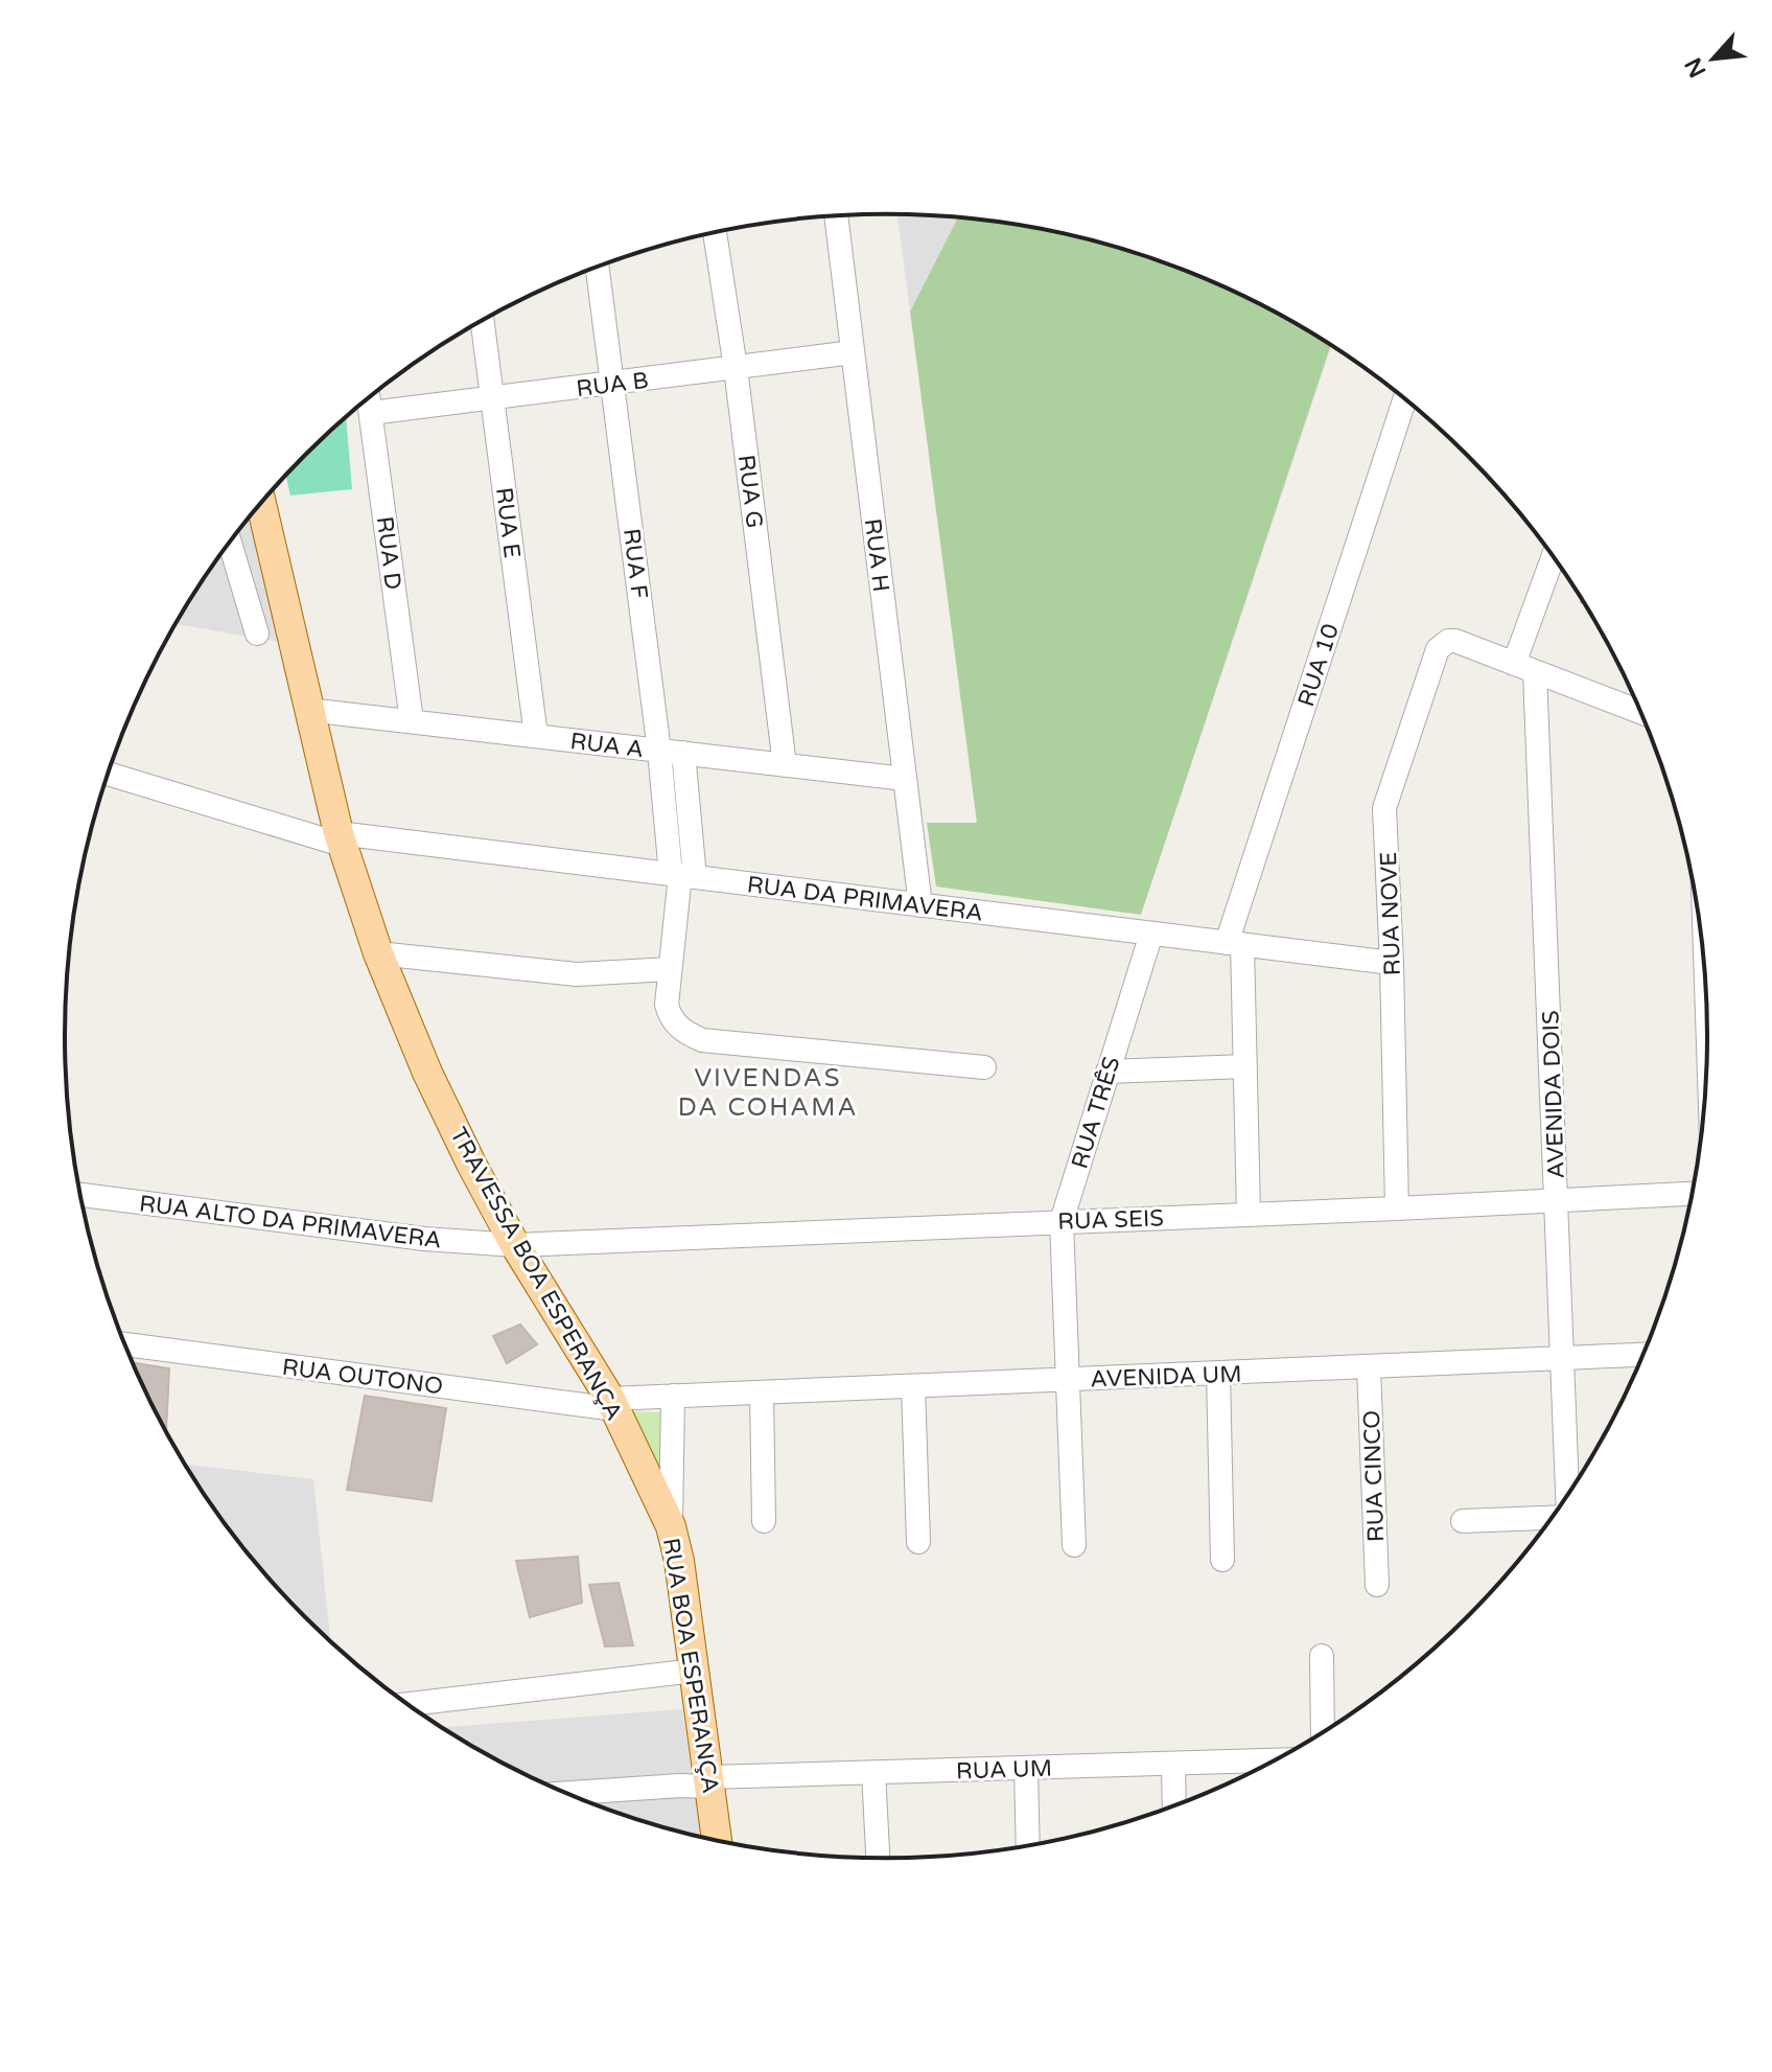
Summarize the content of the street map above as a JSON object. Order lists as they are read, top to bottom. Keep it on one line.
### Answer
{"streets":{"main road":["TRAVESSA BOA ESPERANÇA","RUA BOA ESPERANÇA"],"street":["RUA B","RUA G","RUA E","RUA D","RUA H","RUA F","RUA 10","RUA A","RUA DA PRIMAVERA","RUA NOVE","AVENIDA DOIS","RUA TRÊS","RUA SEIS","RUA ALTO DA PRIMAVERA","RUA OUTONO","AVENIDA UM","RUA CINCO","RUA UM"]},"crossings":[["RUA B","RUA G"],["RUA B","RUA E"],["RUA B","RUA D"],["RUA B","RUA H"],["RUA B","RUA F"],["RUA G","RUA A"],["RUA E","RUA A"],["RUA D","RUA A"],["RUA H","RUA A"],["RUA H","RUA DA PRIMAVERA"],["RUA F","RUA A"],["RUA F","RUA DA PRIMAVERA"],["RUA 10","RUA DA PRIMAVERA"],["RUA 10","RUA SEIS"],["RUA A","TRAVESSA BOA ESPERANÇA"],["RUA DA PRIMAVERA","RUA NOVE"],["RUA DA PRIMAVERA","RUA TRÊS"],["RUA DA PRIMAVERA","TRAVESSA BOA ESPERANÇA"],["RUA NOVE","AVENIDA DOIS"],["RUA NOVE","RUA SEIS"],["AVENIDA DOIS","RUA SEIS"],["AVENIDA DOIS","AVENIDA UM"],["RUA TRÊS","RUA SEIS"],["RUA TRÊS","AVENIDA UM"],["RUA SEIS","RUA ALTO DA PRIMAVERA"],["RUA SEIS","TRAVESSA BOA ESPERANÇA"],["RUA ALTO DA PRIMAVERA","TRAVESSA BOA ESPERANÇA"],["TRAVESSA BOA ESPERANÇA","RUA OUTONO"],["TRAVESSA BOA ESPERANÇA","AVENIDA UM"],["TRAVESSA BOA ESPERANÇA","RUA BOA ESPERANÇA"],["RUA OUTONO","AVENIDA UM"],["AVENIDA UM","RUA CINCO"],["RUA BOA ESPERANÇA","RUA UM"]],"districts":["VIVENDAS DA COHAMA"],"north":"bottom left"}
